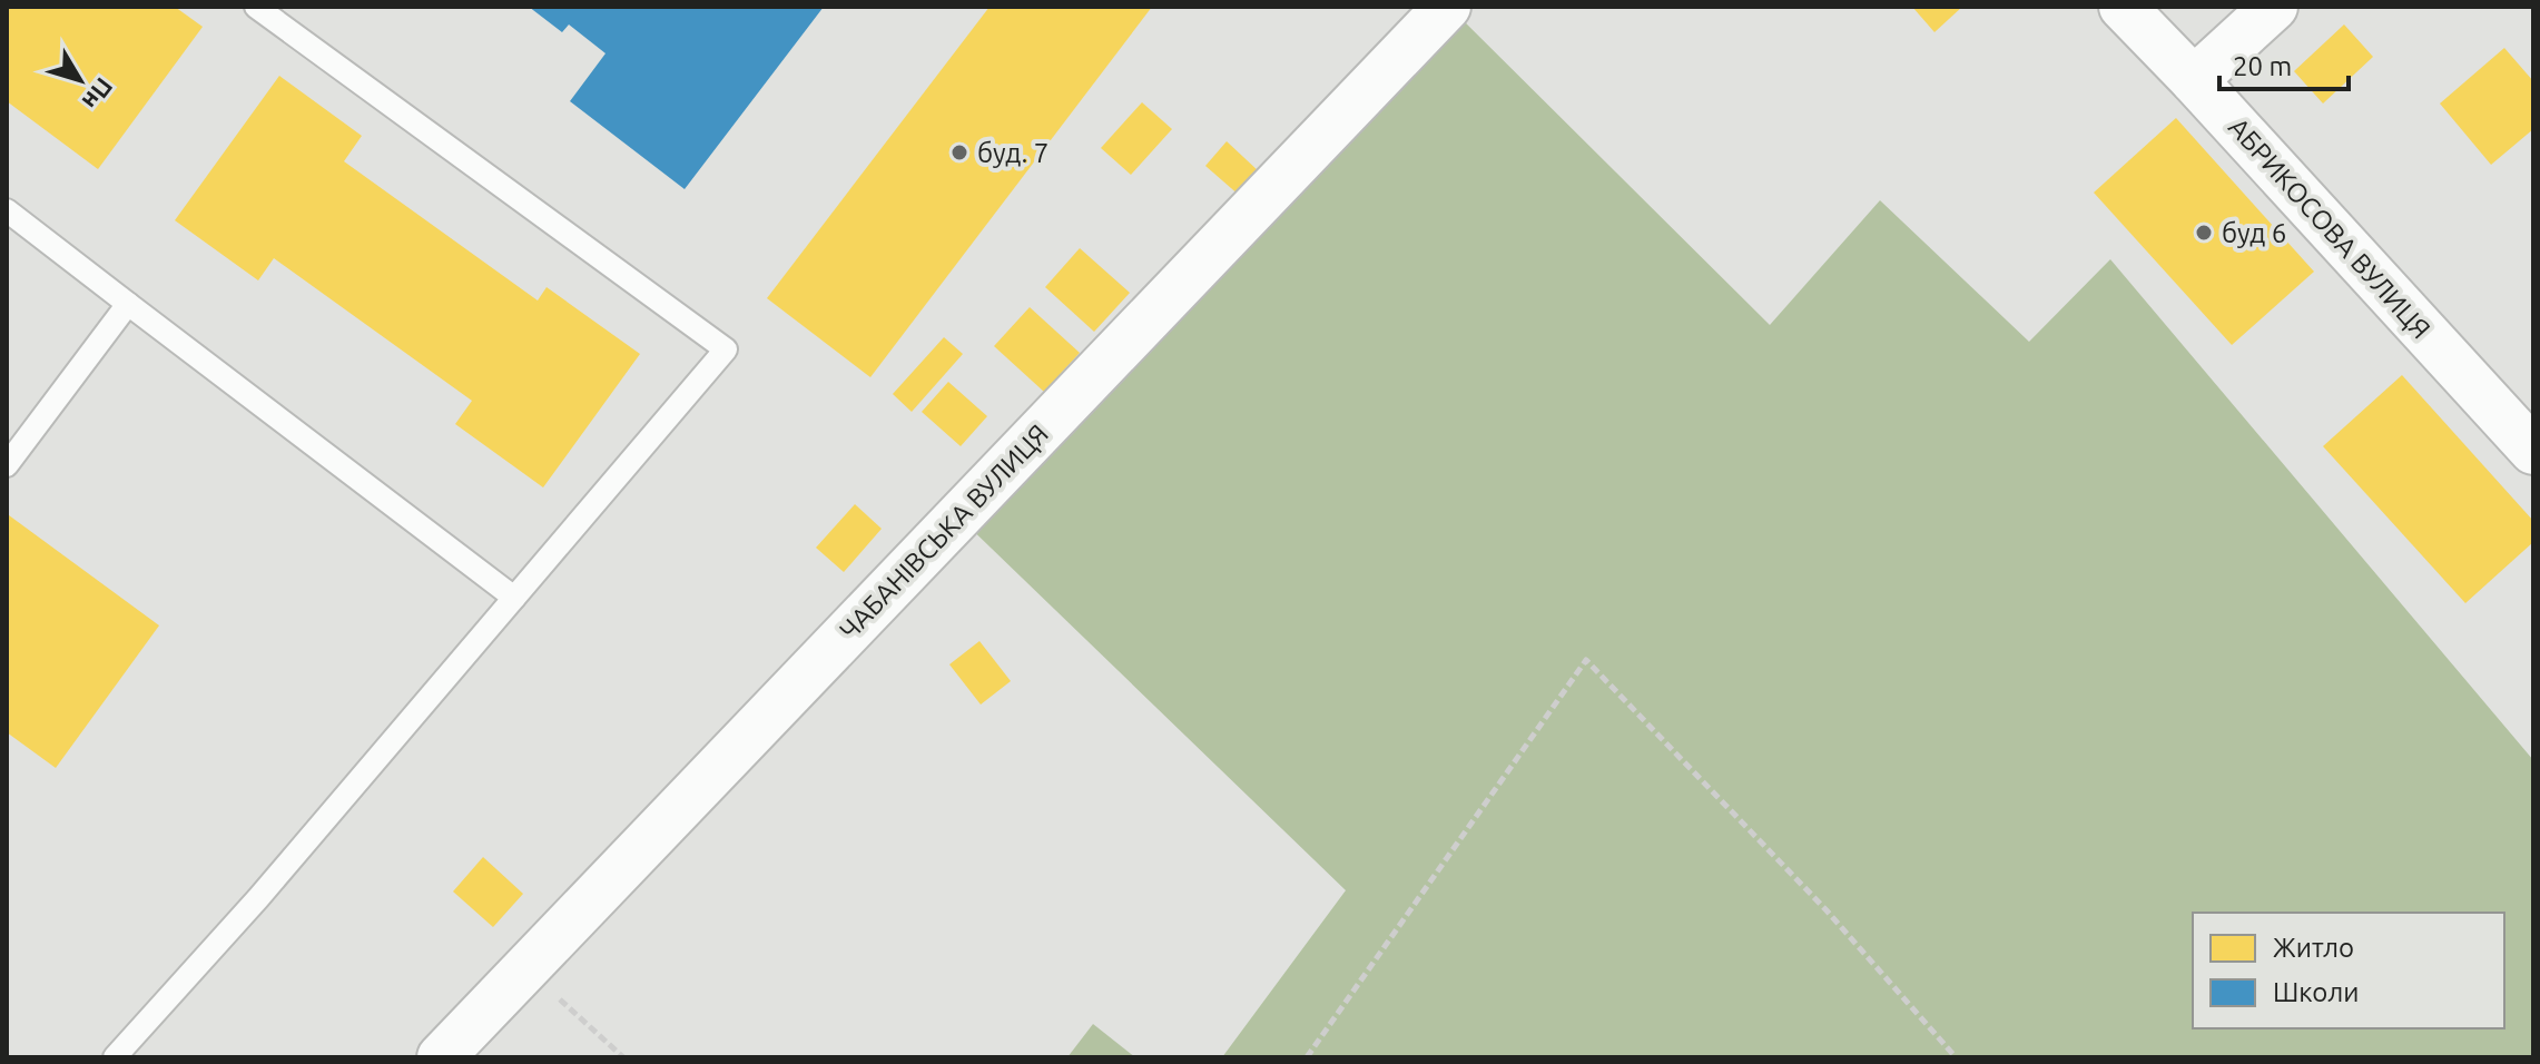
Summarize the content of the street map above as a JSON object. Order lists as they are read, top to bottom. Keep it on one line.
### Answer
{"streets":{"street":["АБРИКОСОВА ВУЛИЦЯ","ЧАБАНІВСЬКА ВУЛИЦЯ"]},"places":["буд. 7","буд 6"],"legend":["Житло","Школи"],"scale_bar":"20 m","north":"bottom right"}
